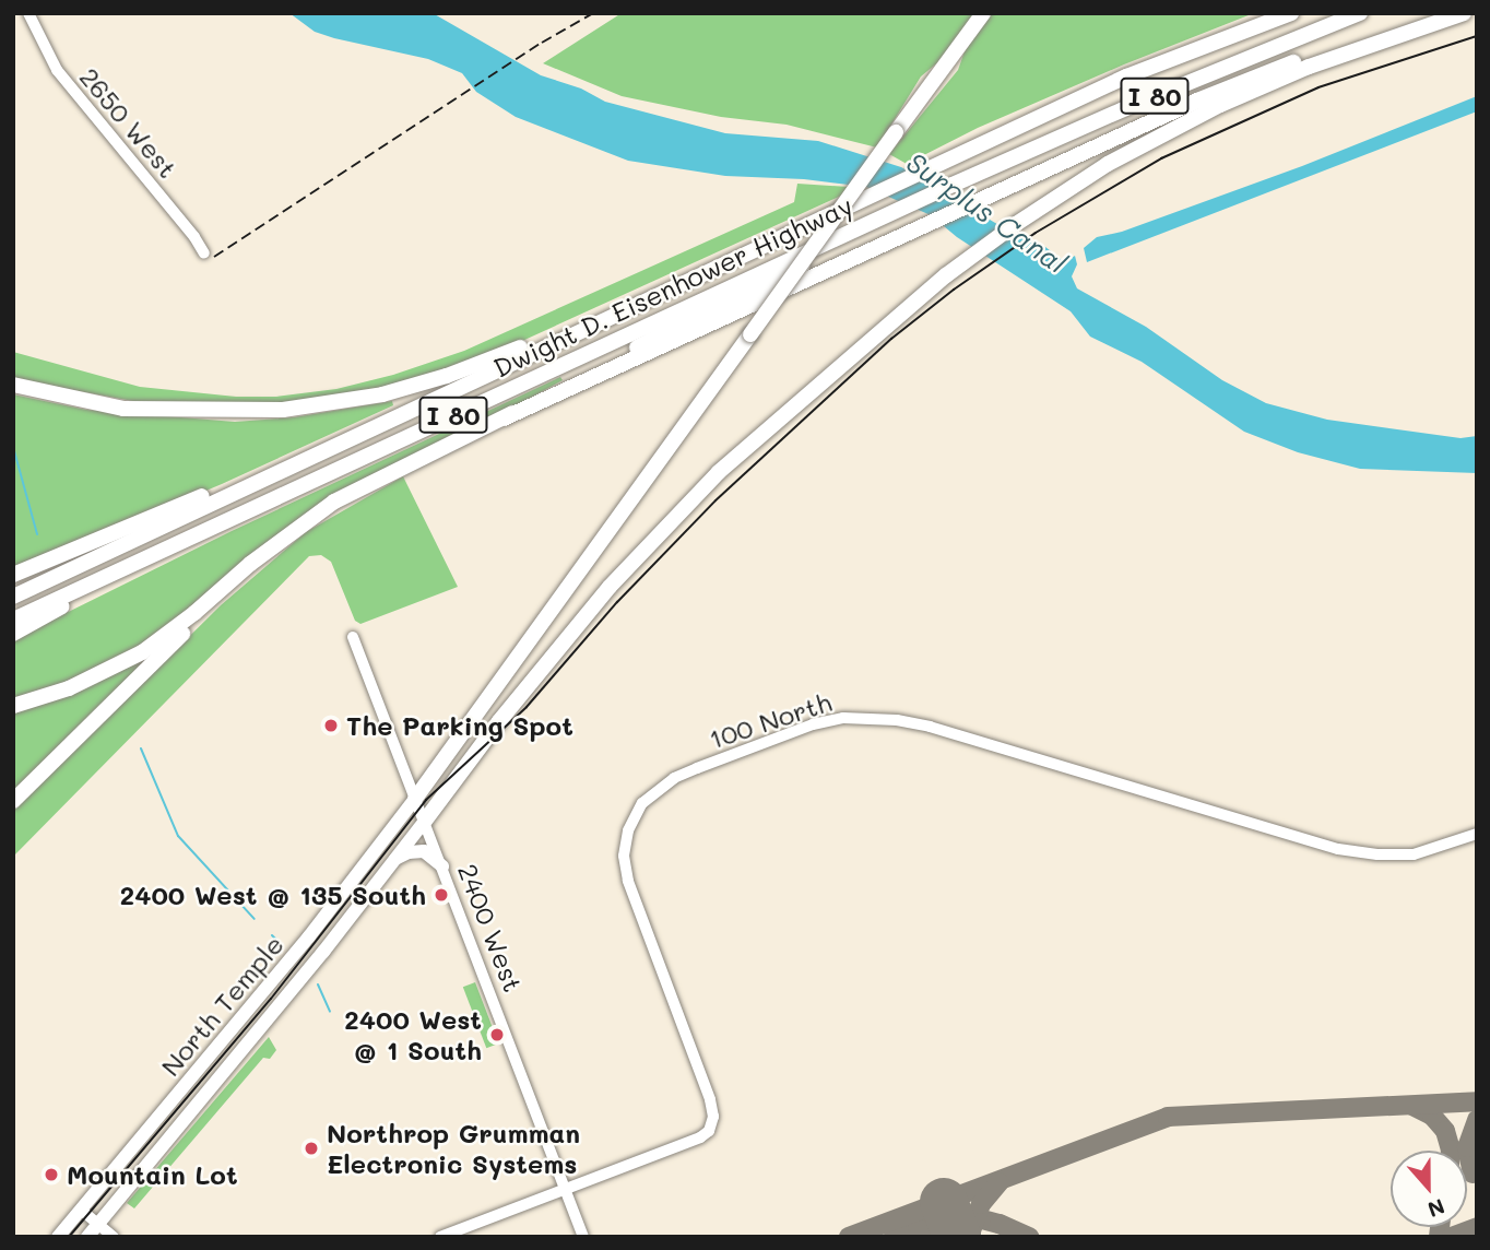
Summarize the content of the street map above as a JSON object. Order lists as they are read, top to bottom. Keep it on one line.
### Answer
{"streets":{"highway":["I 80","Dwight D. Eisenhower Highway"],"main road":["North Temple"],"street":["2650 West","100 North","2400 West"]},"crossings":[["100 North","2400 West"],["2400 West","North Temple"]],"water":["Surplus Canal"],"places":["The Parking Spot","2400 West @ 135 South","2400 West @ 1 South","Northrop Grumman Electronic Systems","Mountain Lot"],"north":"bottom"}
